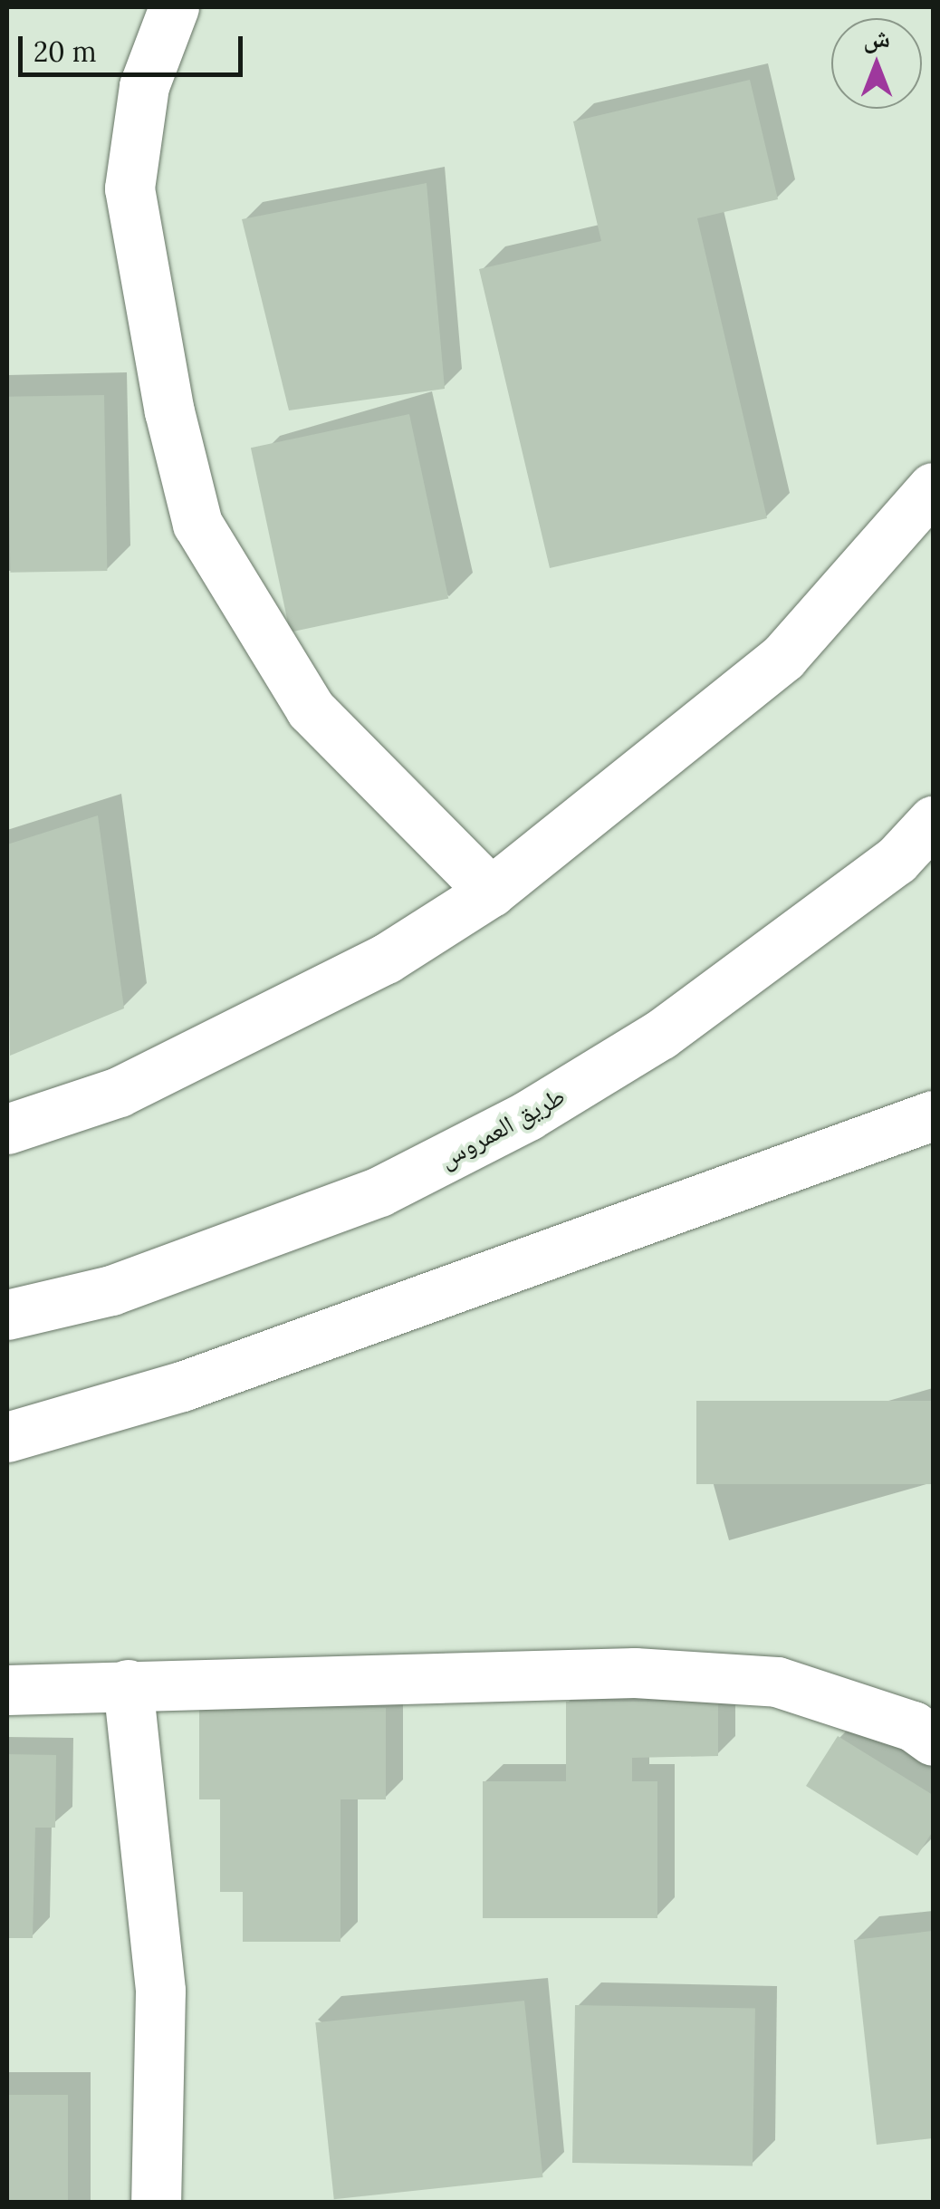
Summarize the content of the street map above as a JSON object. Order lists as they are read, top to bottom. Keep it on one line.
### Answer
{"streets":{"street":["طريق العمروس"]},"scale_bar":"20 m","north":"top"}
